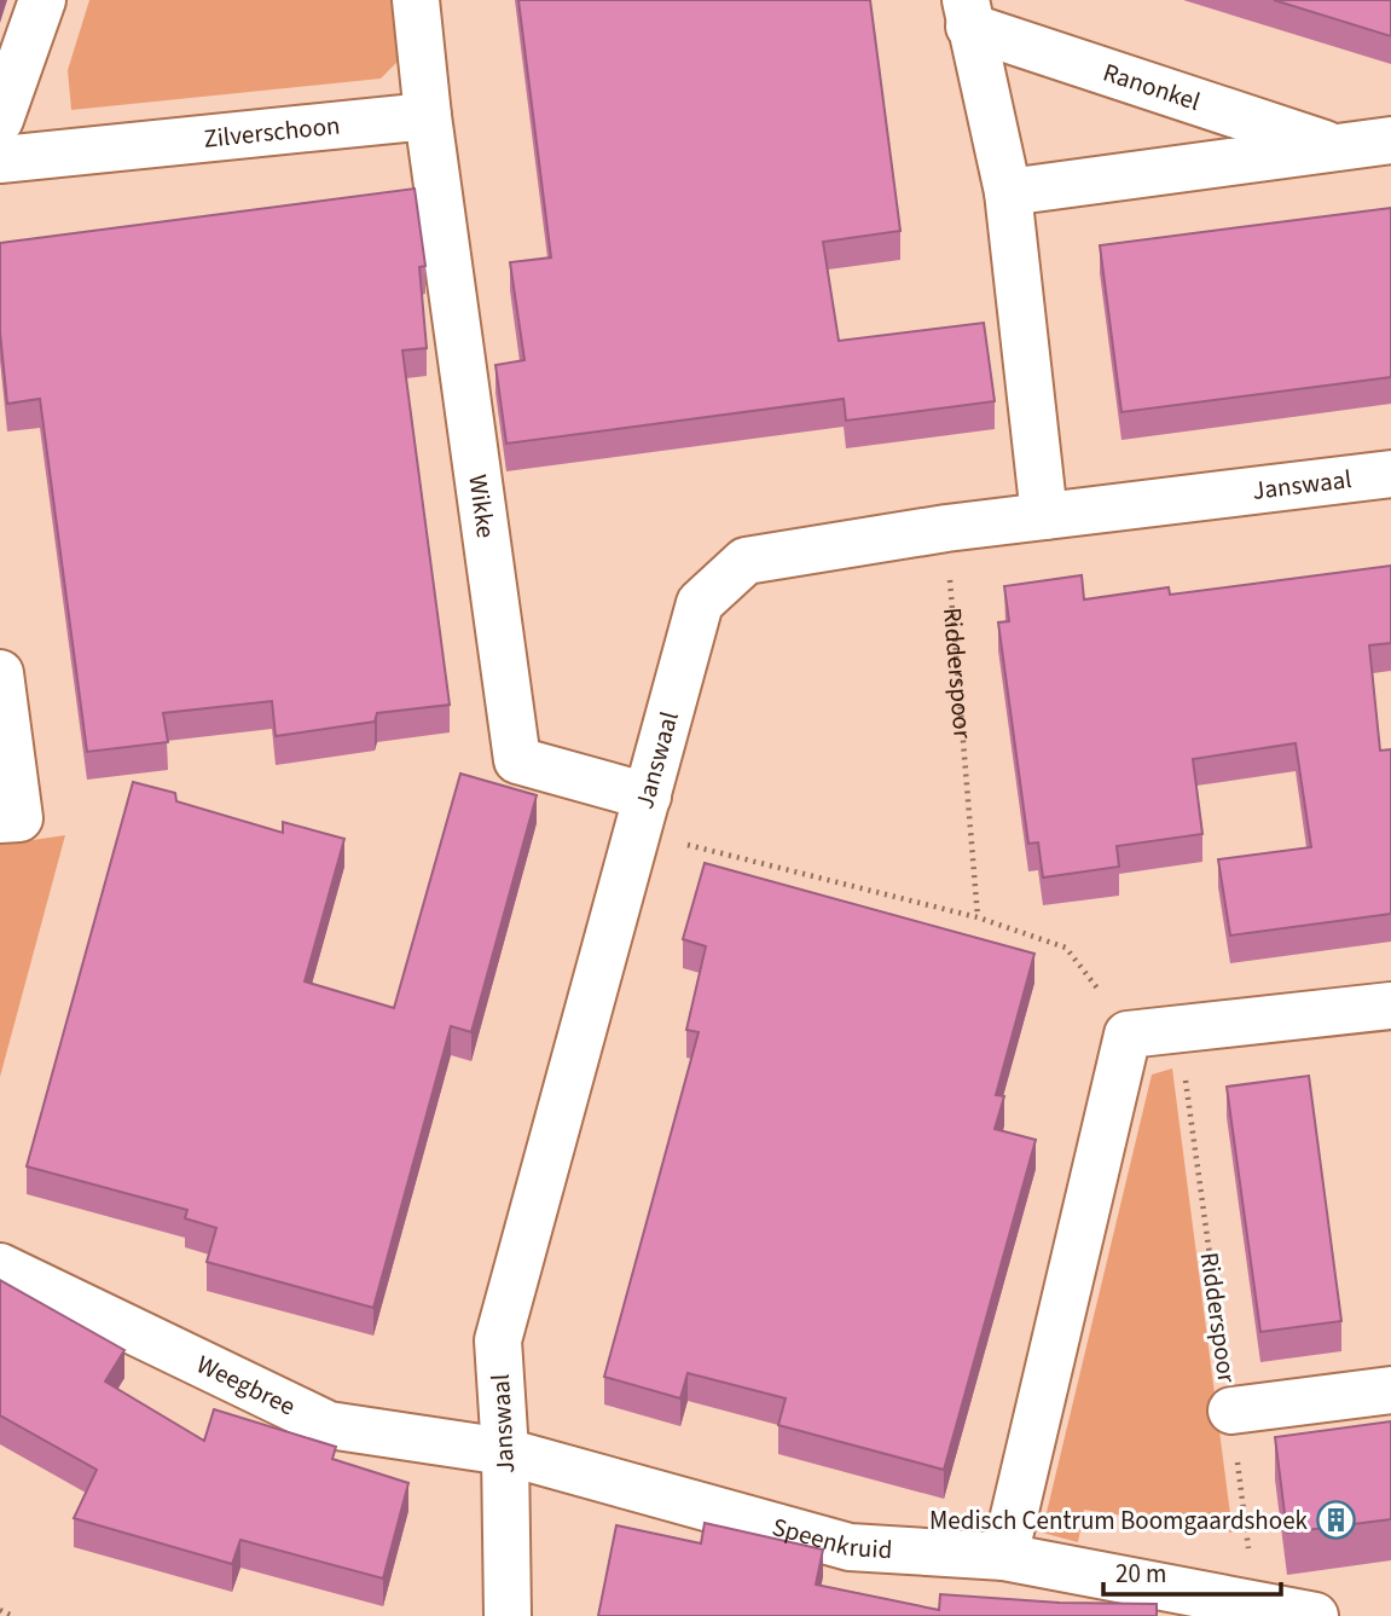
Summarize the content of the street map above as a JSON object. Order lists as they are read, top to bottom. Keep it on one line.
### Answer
{"streets":{"street":["Ranonkel","Zilverschoon","Janswaal","Wikke","Weegbree","Speenkruid"],"path":["Ridderspoor"]},"crossings":[["Ranonkel","Janswaal"],["Zilverschoon","Wikke"],["Janswaal","Wikke"],["Janswaal","Ridderspoor"],["Janswaal","Weegbree"],["Janswaal","Speenkruid"],["Ridderspoor","Speenkruid"],["Weegbree","Speenkruid"]],"places":{"building":["Medisch Centrum Boomgaardshoek"]},"scale_bar":"20 m"}
